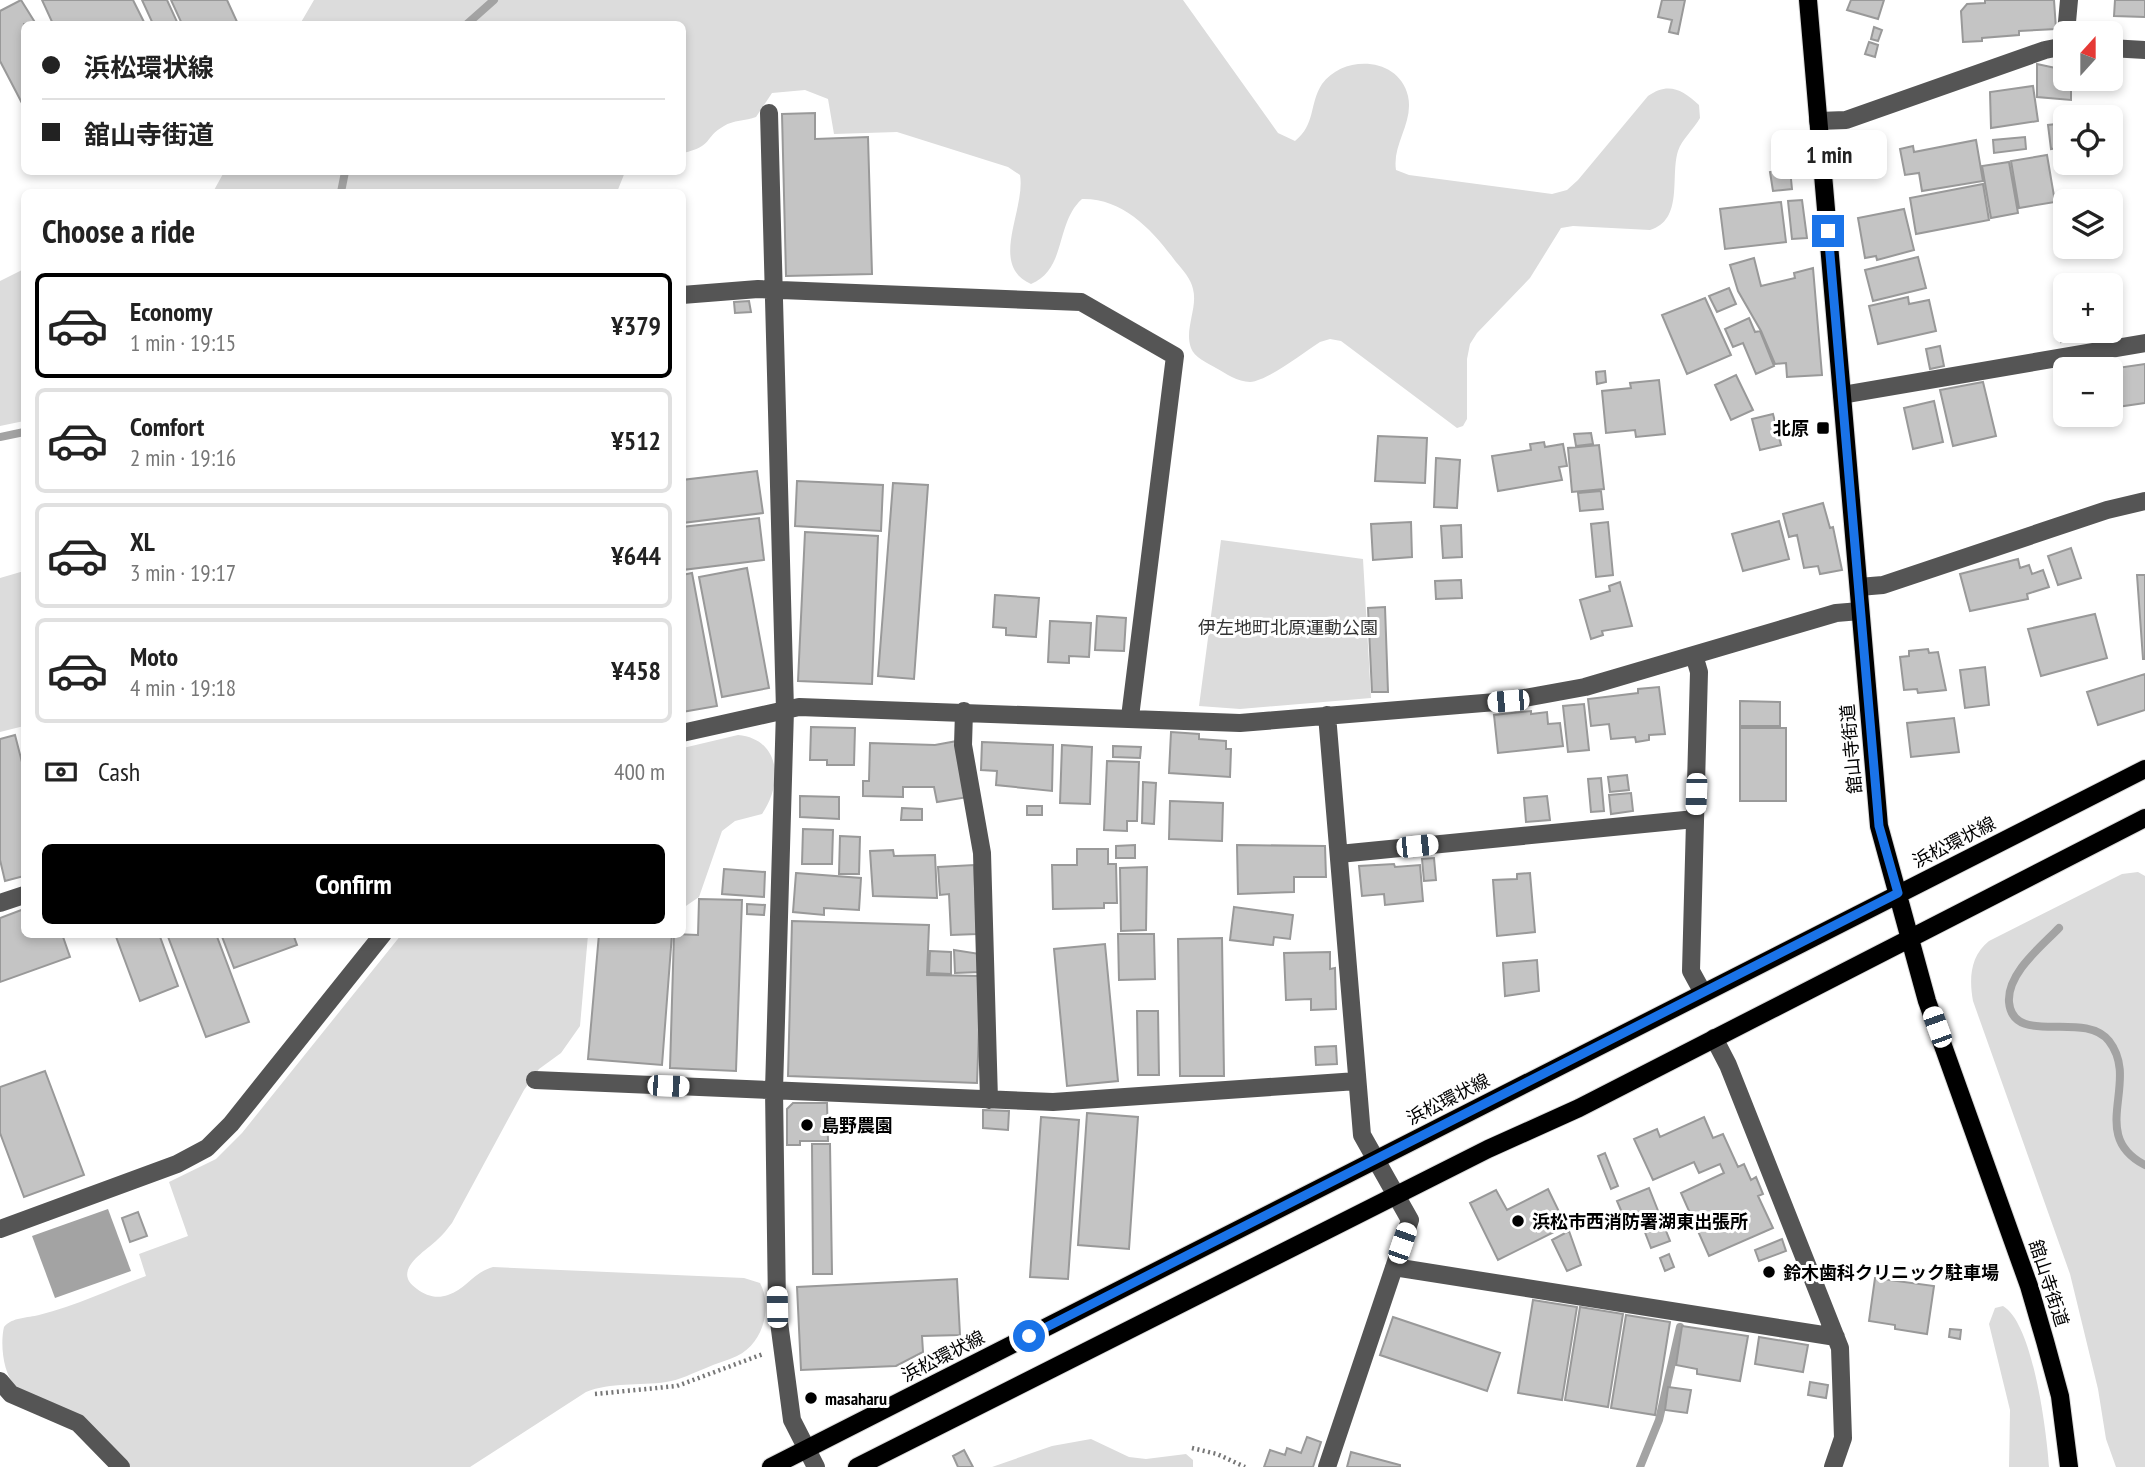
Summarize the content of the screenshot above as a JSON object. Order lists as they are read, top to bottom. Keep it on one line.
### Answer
{"streets":{"main road":["舘山寺街道","浜松環状線"]},"crossings":[["舘山寺街道","浜松環状線"]],"parks":["伊左地町北原運動公園"],"places":{"transit":["北原"],"other":["島野農園","浜松市西消防署湖東出張所","鈴木歯科クリニック駐車場","masaharu"]},"north":"top","page":{"map_buttons":["+","−"],"banner":["浜松環状線","舘山寺街道"],"bubble":"1 min","heading":"Choose a ride","list":[{"name":"Economy","note":"1 min · 19:15","value":"¥379"},{"name":"Comfort","note":"2 min · 19:16","value":"¥512"},{"name":"XL","note":"3 min · 19:17","value":"¥644"},{"name":"Moto","note":"4 min · 19:18","value":"¥458"}],"pay":["Cash","400 m"],"buttons":"Confirm"}}
